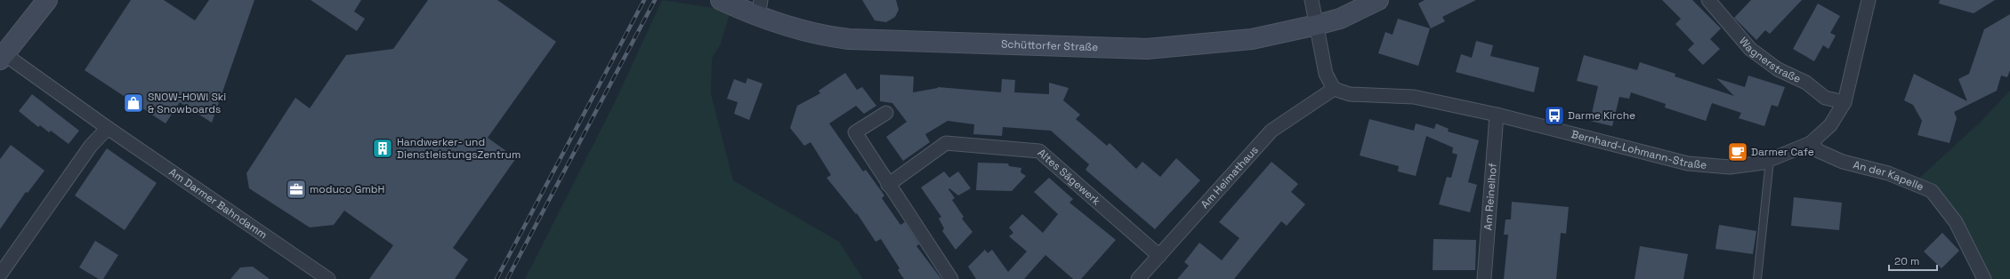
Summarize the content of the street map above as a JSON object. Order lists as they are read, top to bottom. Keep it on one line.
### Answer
{"streets":{"main road":["Schüttorfer Straße"],"street":["Wagnerstraße","Bernhard-Lohmann-Straße","An der Kapelle","Am Heimathaus","Altes Sägewerk","Am Reinelhof","Am Darmer Bahndamm"]},"crossings":[["Wagnerstraße","Bernhard-Lohmann-Straße"],["Bernhard-Lohmann-Straße","An der Kapelle"],["Bernhard-Lohmann-Straße","Am Heimathaus"],["Bernhard-Lohmann-Straße","Am Reinelhof"],["Am Heimathaus","Altes Sägewerk"]],"places":{"shop":["SNOW-HOW! Ski & Snowboards"],"bus stop":["Darme Kirche"],"building":["Handwerker- und DienstleistungsZentrum"],"cafe":["Darmer Cafe"],"office":["moduco GmbH"]},"scale_bar":"20 m"}
